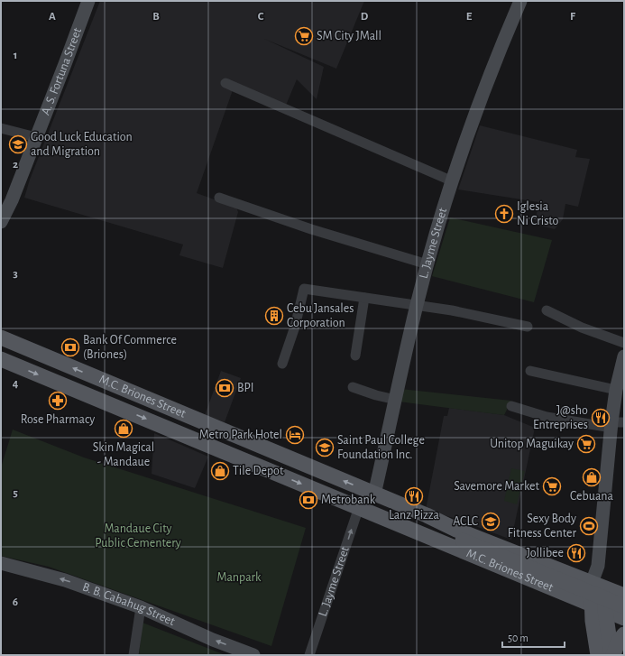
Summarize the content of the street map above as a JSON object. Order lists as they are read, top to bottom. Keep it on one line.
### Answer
{"streets":{"main road":["M.C. Briones Street"],"street":["A. S. Fortuna Street","L. Jayme Street","B. B. Cabahug Street"]},"crossings":[["L. Jayme Street","M.C. Briones Street"]],"one_way":["B. B. Cabahug Street"],"parks":["Mandaue City Public Cementery","Manpark"],"places":{"supermarket":["SM City JMall","Unitop Maguikay","Savemore Market"],"school or university":["Good Luck Education and Migration","Saint Paul College Foundation Inc.","ACLC"],"church":["Iglesia Ni Cristo"],"building":["Cebu Jansales Corporation"],"bank":["Bank Of Commerce (Briones)","BPI","Metrobank"],"pharmacy":["Rose Pharmacy"],"restaurant":["J@sho Entreprises","Lanz Pizza","Jollibee"],"shop":["Skin Magical - Mandaue","Tile Depot","Cebuana"],"hotel":["Metro Park Hotel"],"sports":["Sexy Body Fitness Center"]},"scale_bar":"50 m","grid":{"columns":["A","B","C","D","E","F"],"rows":["1","2","3","4","5","6"]}}
